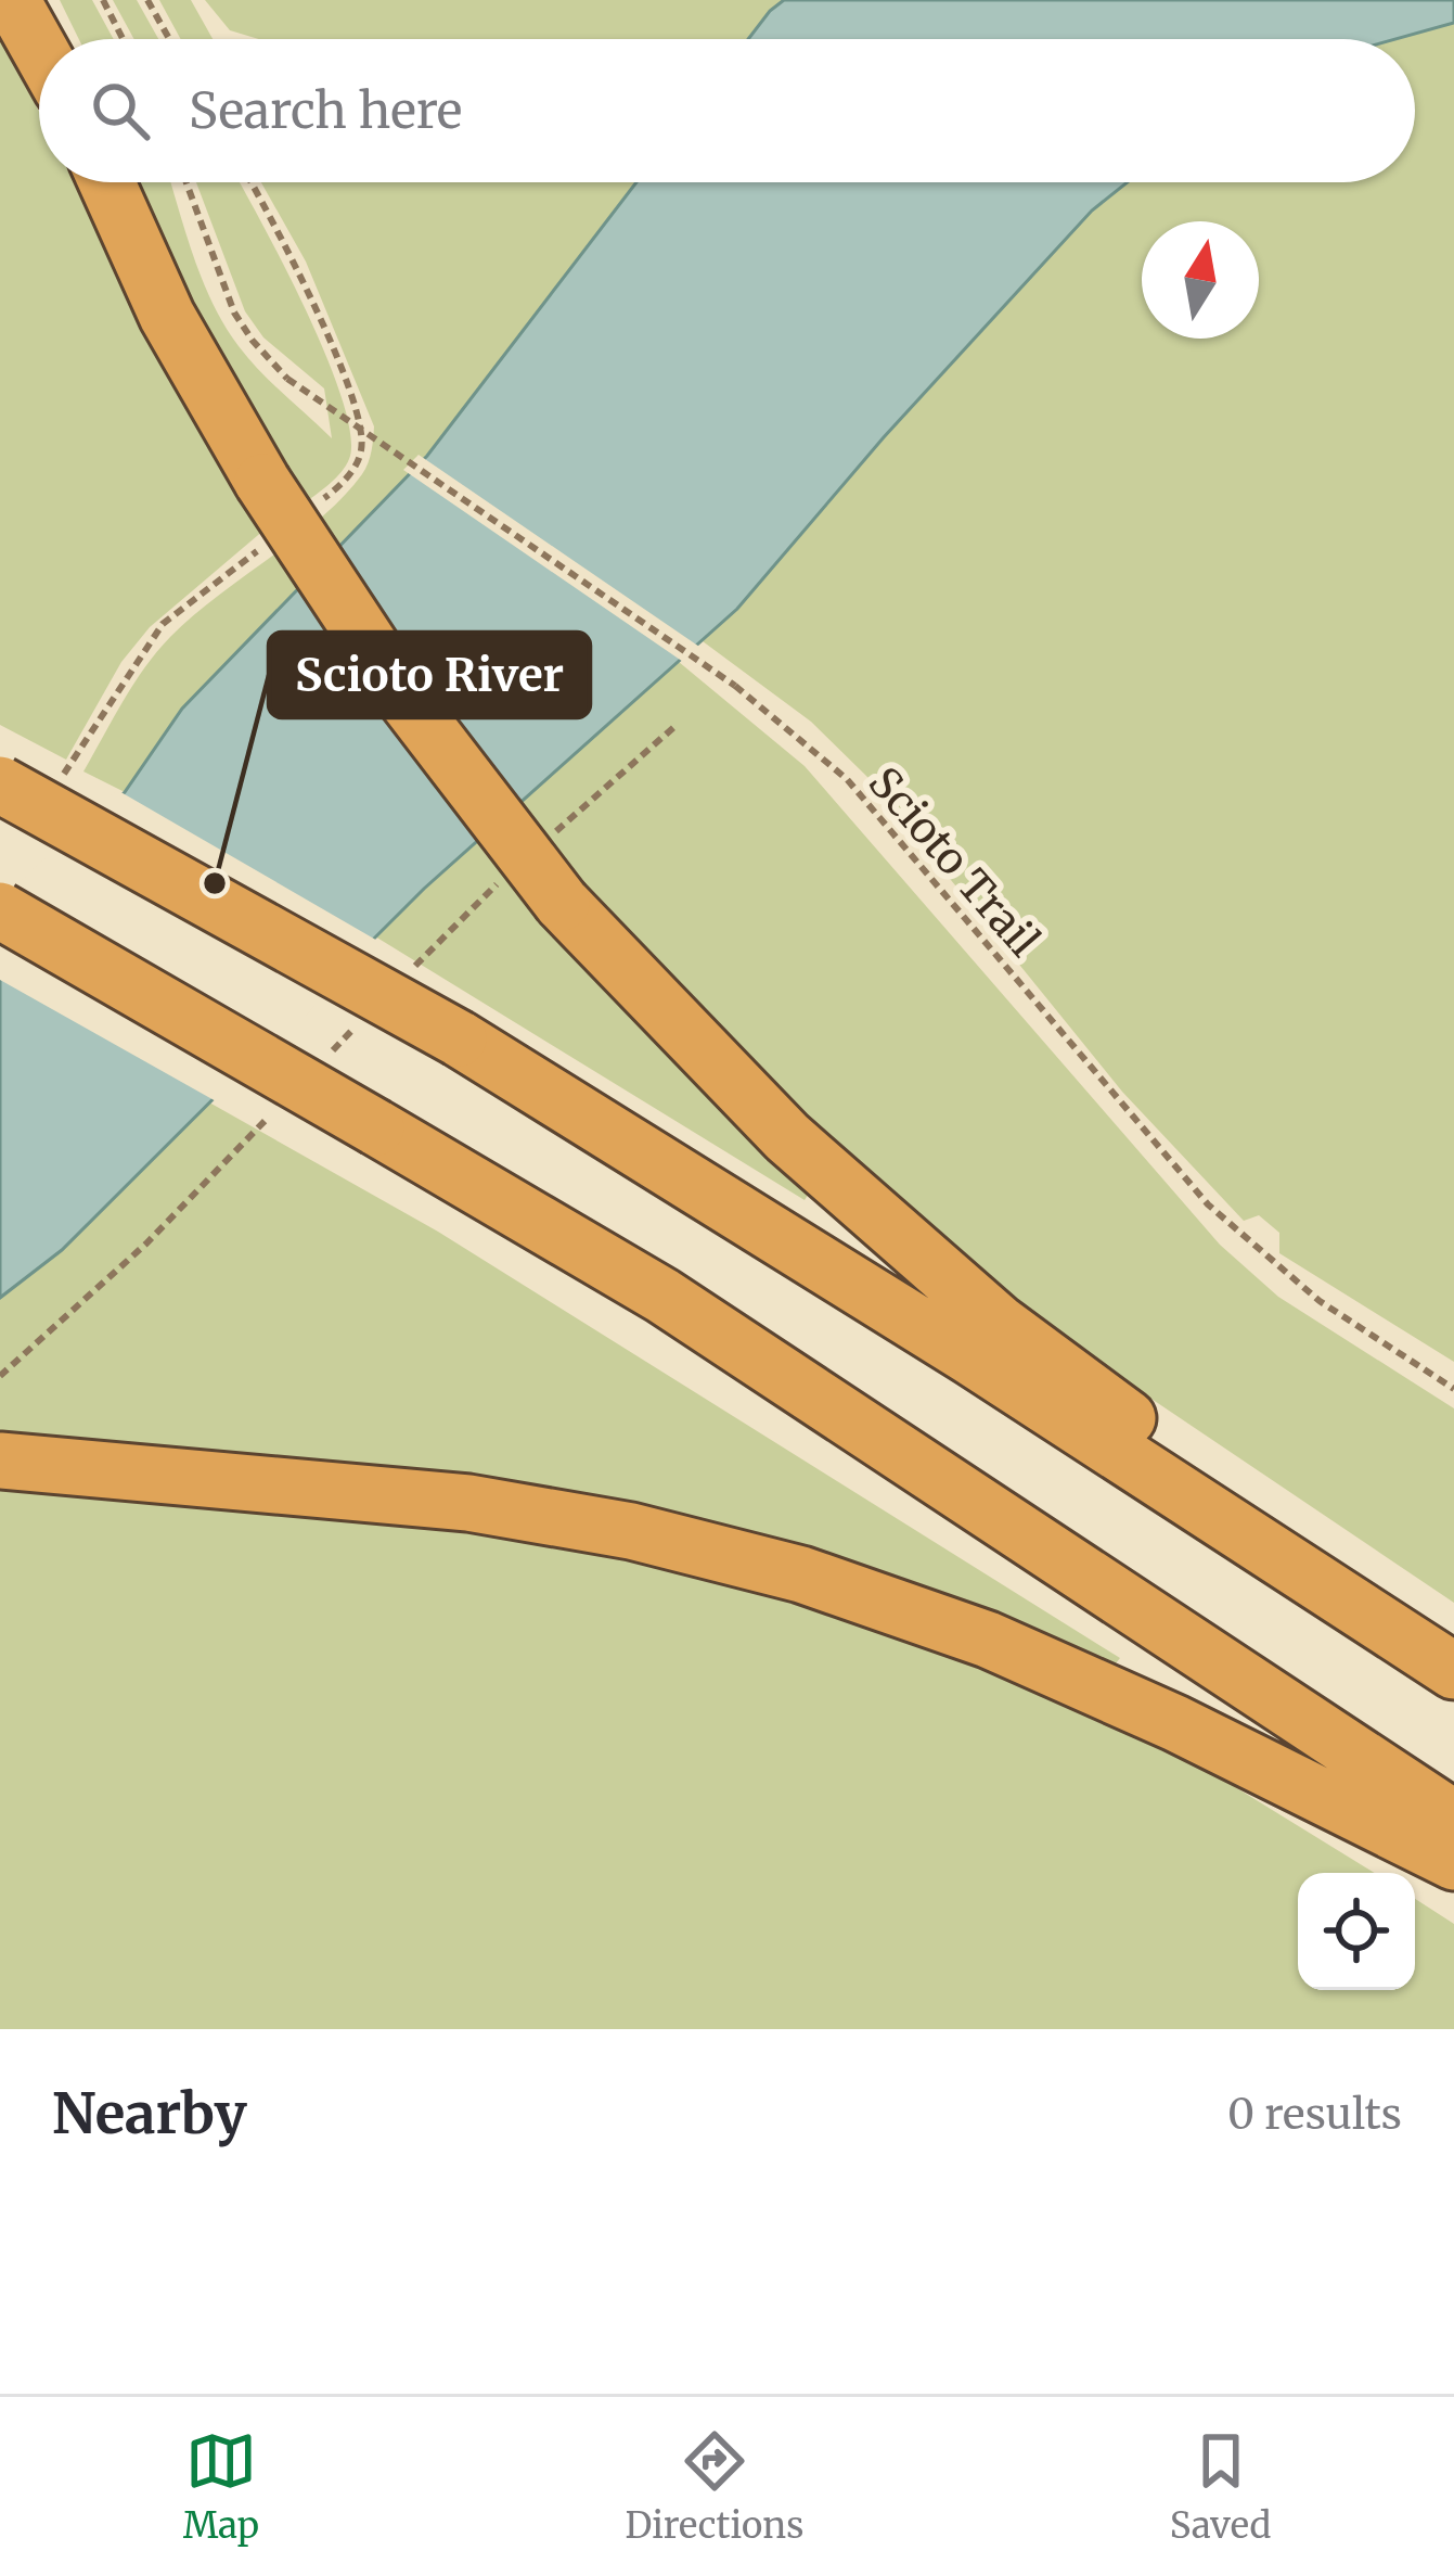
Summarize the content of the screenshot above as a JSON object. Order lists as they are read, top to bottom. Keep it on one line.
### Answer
{"streets":{"path":["Scioto Trail"]},"places":["Scioto River"],"north":"top","page":{"search":"Search here","heading":["Nearby","0 results"],"nav":["Map","Directions","Saved"]}}
